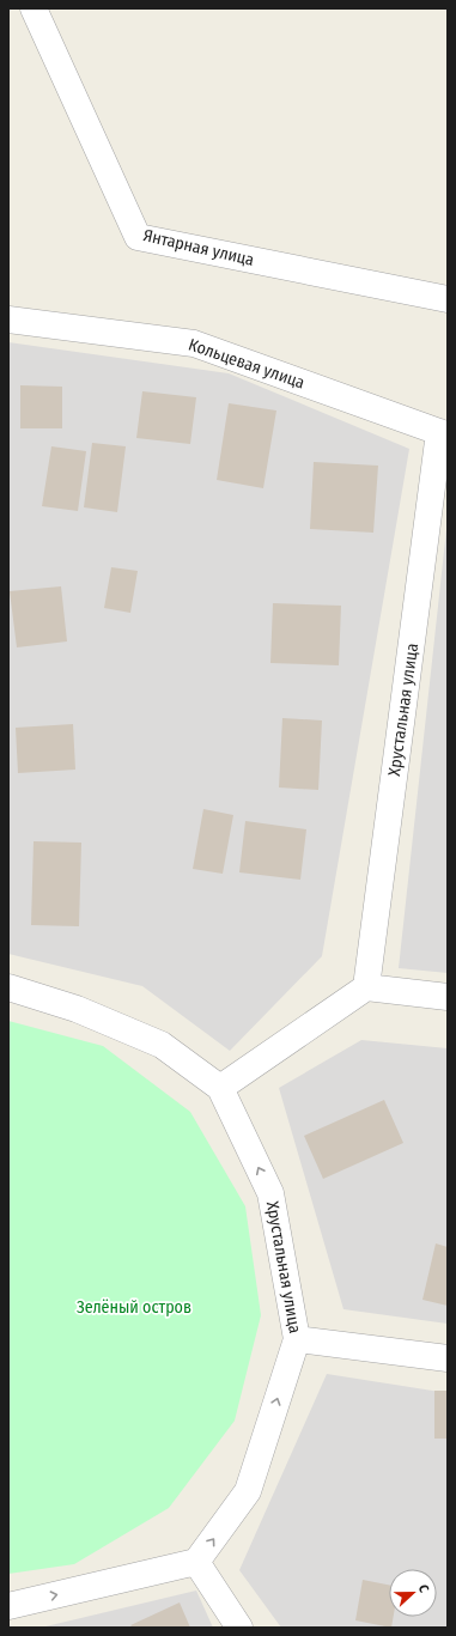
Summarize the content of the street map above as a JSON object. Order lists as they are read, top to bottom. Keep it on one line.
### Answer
{"streets":{"street":["Янтарная улица","Кольцевая улица","Хрустальная улица"]},"crossings":[["Кольцевая улица","Хрустальная улица"]],"one_way":["Хрустальная улица"],"parks":["Зелёный остров"],"north":"right"}
